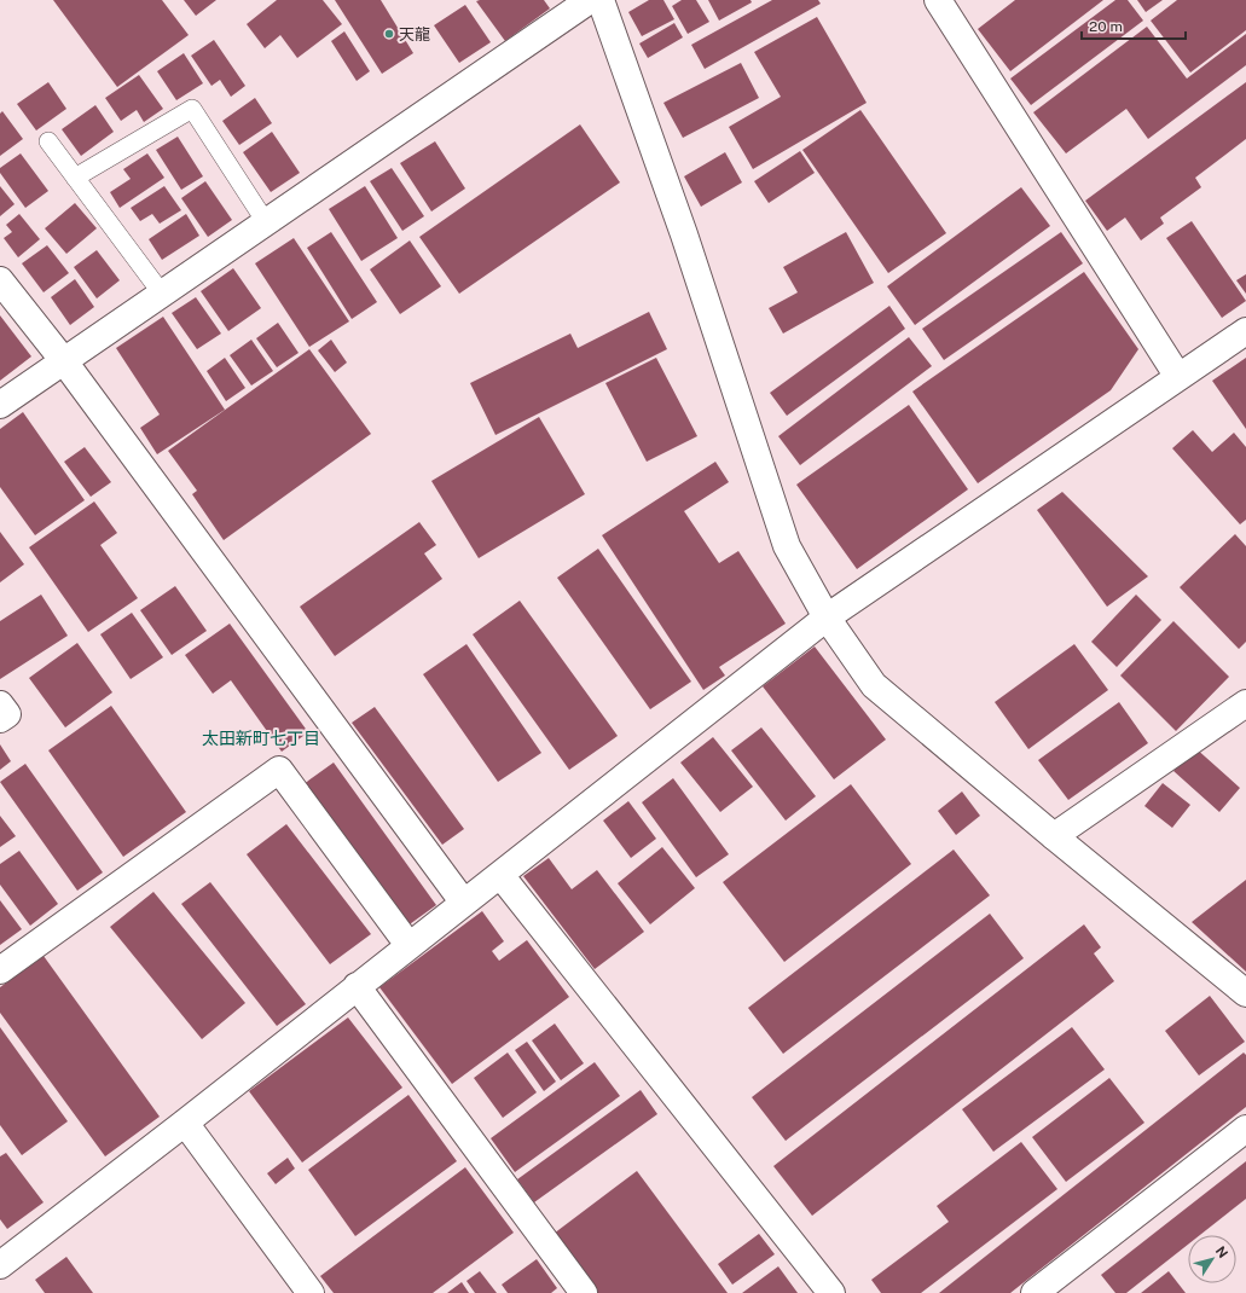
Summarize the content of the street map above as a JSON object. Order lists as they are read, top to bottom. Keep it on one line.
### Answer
{"districts":["太田新町七丁目"],"places":["天龍"],"scale_bar":"20 m","north":"top right"}
